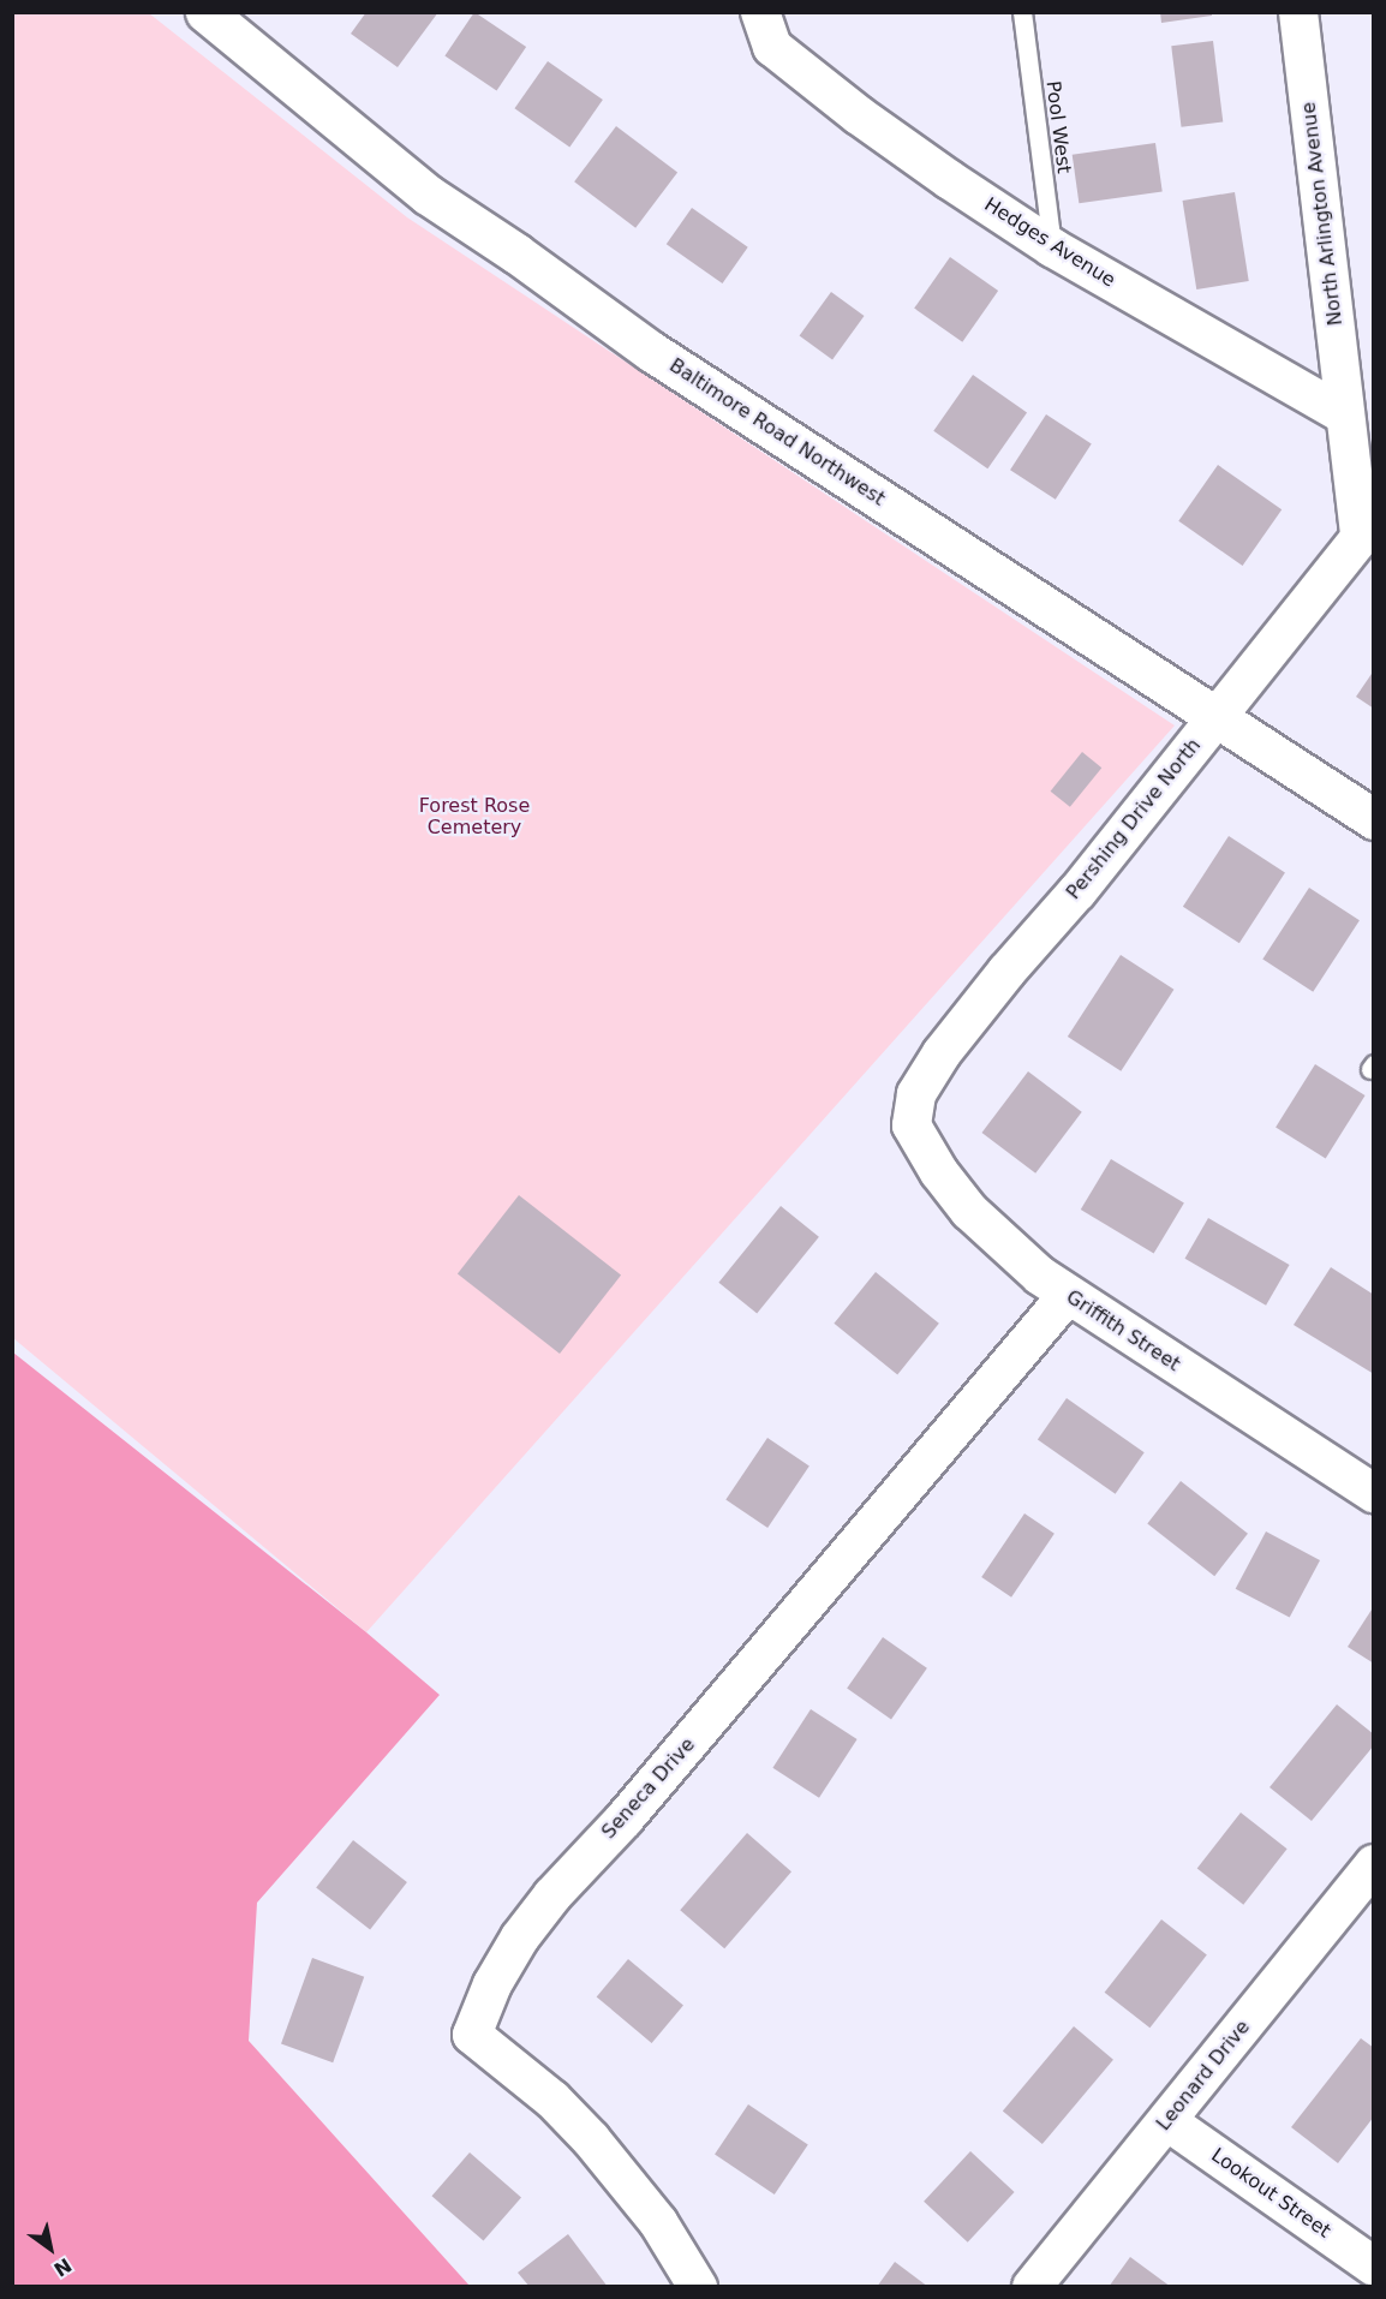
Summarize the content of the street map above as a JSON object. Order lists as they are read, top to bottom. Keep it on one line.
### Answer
{"streets":{"main road":["Baltimore Road Northwest"],"street":["North Arlington Avenue","Hedges Avenue","Pershing Drive North","Griffith Street","Seneca Drive","Leonard Drive","Lookout Street"],"lane":["Pool West"]},"crossings":[["Pool West","Hedges Avenue"],["North Arlington Avenue","Hedges Avenue"],["North Arlington Avenue","Pershing Drive North"],["Baltimore Road Northwest","Pershing Drive North"],["Pershing Drive North","Griffith Street"],["Griffith Street","Seneca Drive"],["Leonard Drive","Lookout Street"]],"parks":["Forest Rose Cemetery"],"north":"bottom right"}
